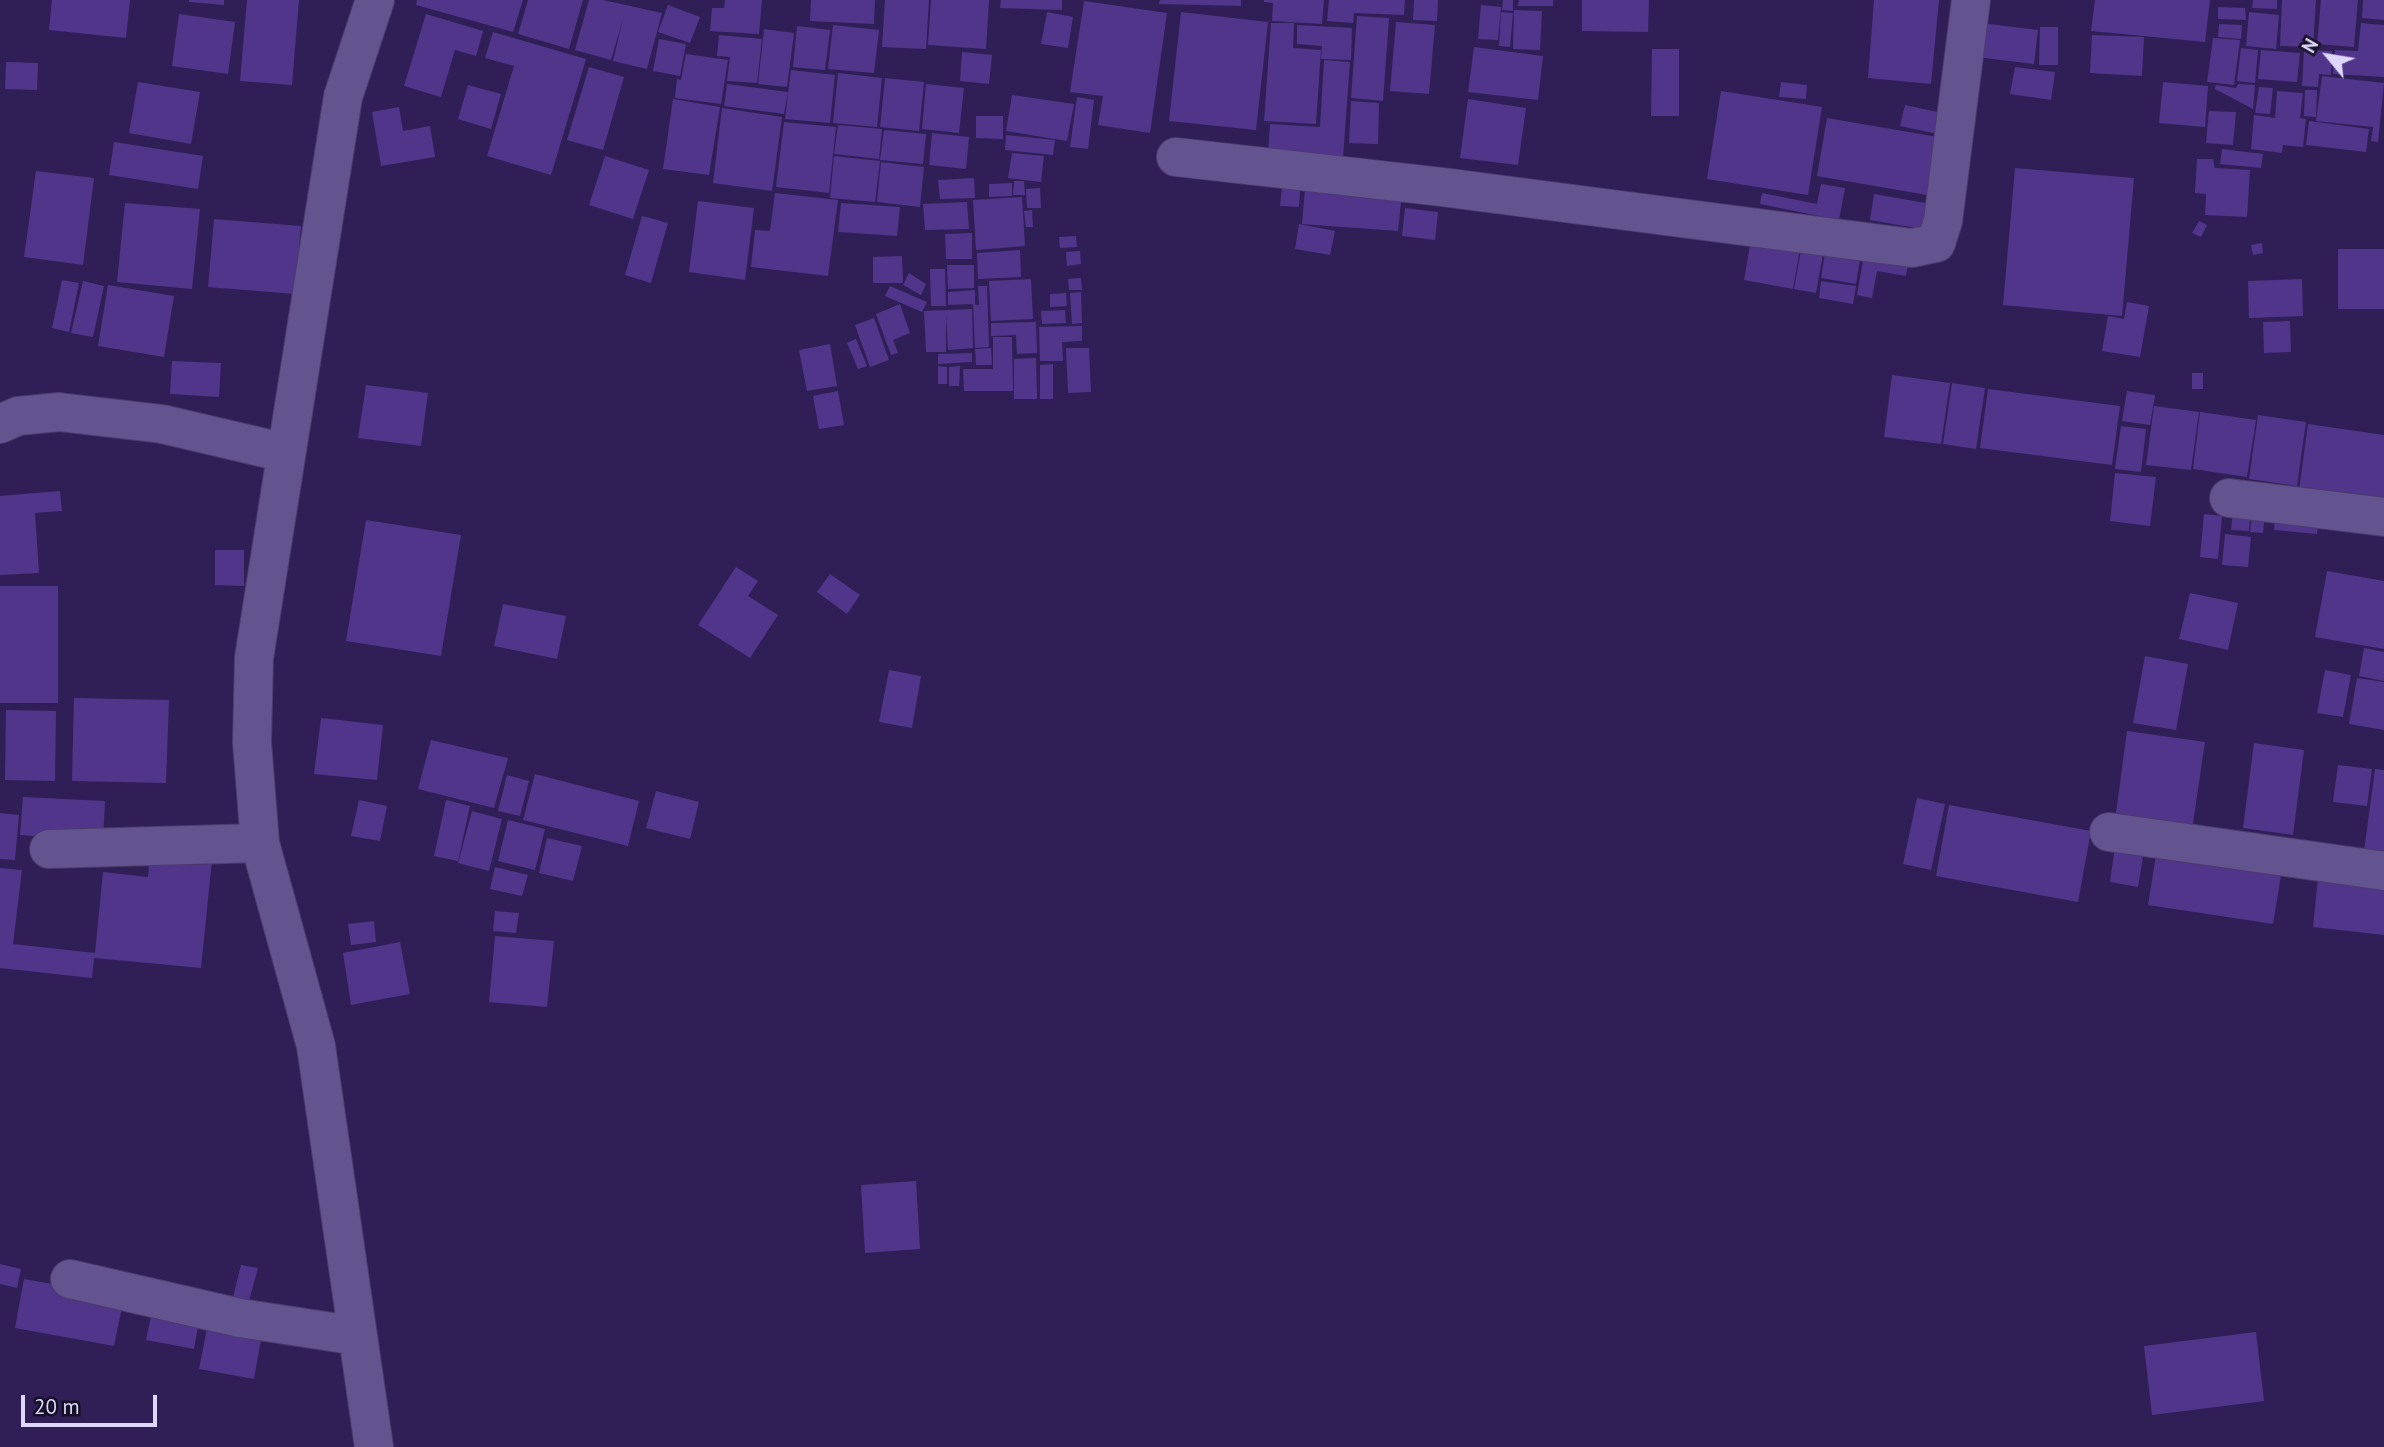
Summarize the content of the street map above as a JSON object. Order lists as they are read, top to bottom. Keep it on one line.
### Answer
{"scale_bar":"20 m","north":"top left"}
